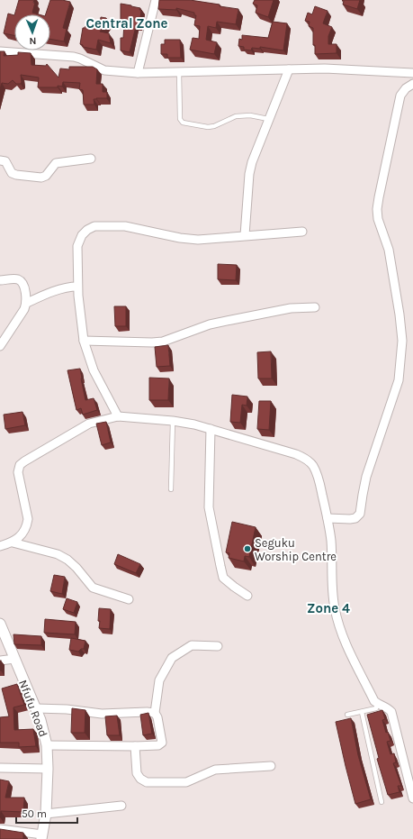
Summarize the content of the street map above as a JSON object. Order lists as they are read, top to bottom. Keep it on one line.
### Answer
{"streets":{"street":["Nfufu Road"]},"districts":["Central Zone","Zone 4"],"places":["Seguku Worship Centre"],"scale_bar":"50 m","north":"bottom"}
